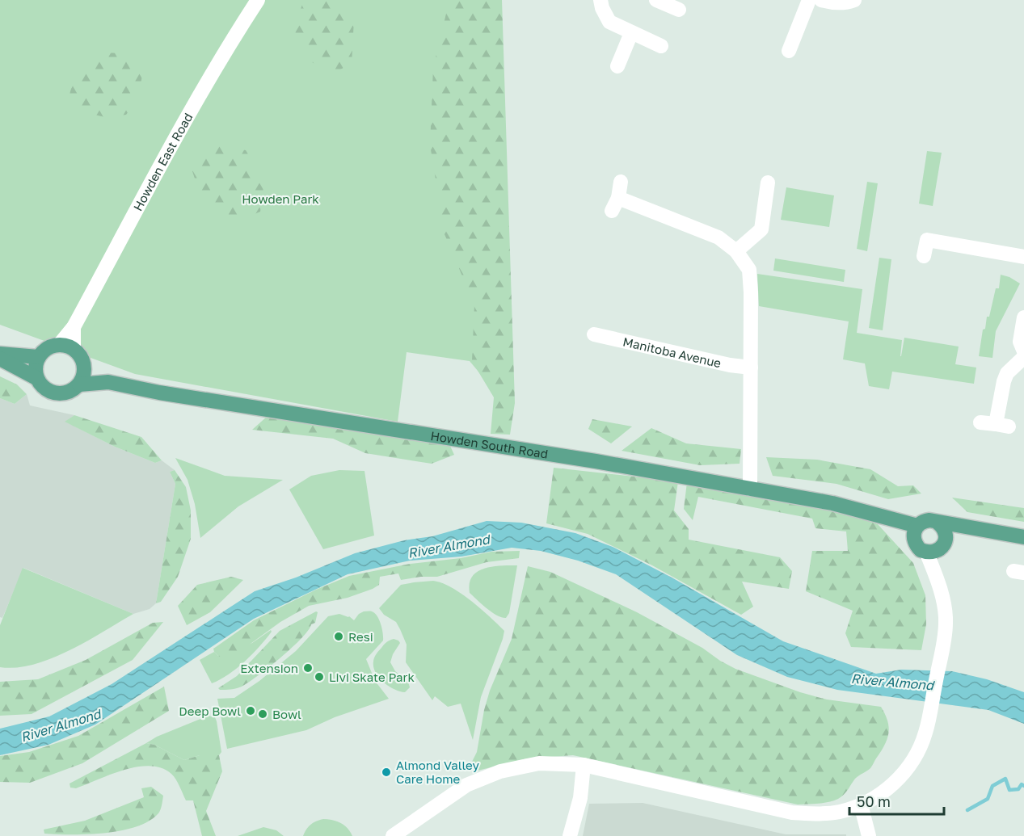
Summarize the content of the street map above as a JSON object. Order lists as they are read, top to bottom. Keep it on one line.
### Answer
{"streets":{"main road":["Howden South Road"],"street":["Howden East Road","Manitoba Avenue"]},"crossings":[["Howden East Road","Howden South Road"]],"water":["River Almond"],"parks":["Howden Park"],"places":["Resi","Extension","Livi Skate Park","Deep Bowl","Bowl","Almond Valley Care Home"],"scale_bar":"50 m"}
